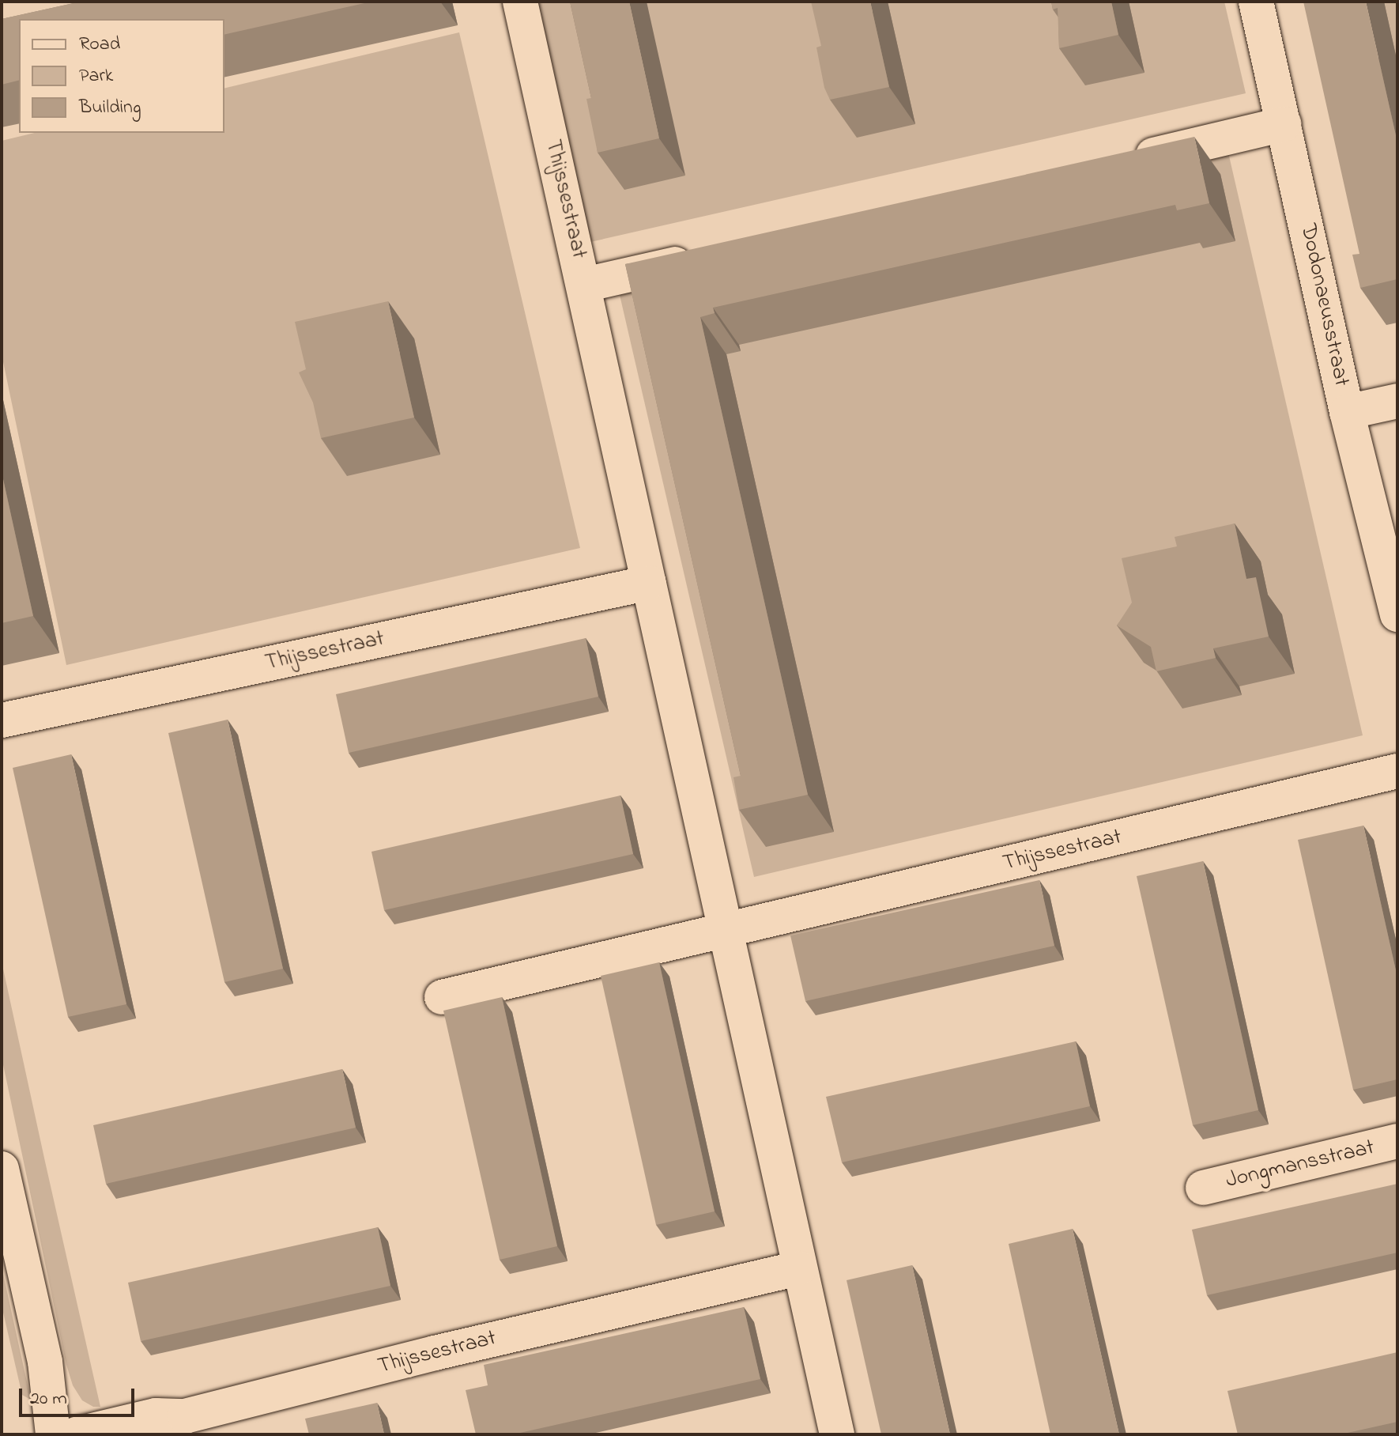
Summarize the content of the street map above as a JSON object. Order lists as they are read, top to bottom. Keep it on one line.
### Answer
{"streets":{"street":["Thijssestraat","Dodonaeusstraat","Jongmansstraat"]},"legend":["Road","Park","Building"],"scale_bar":"20 m"}
